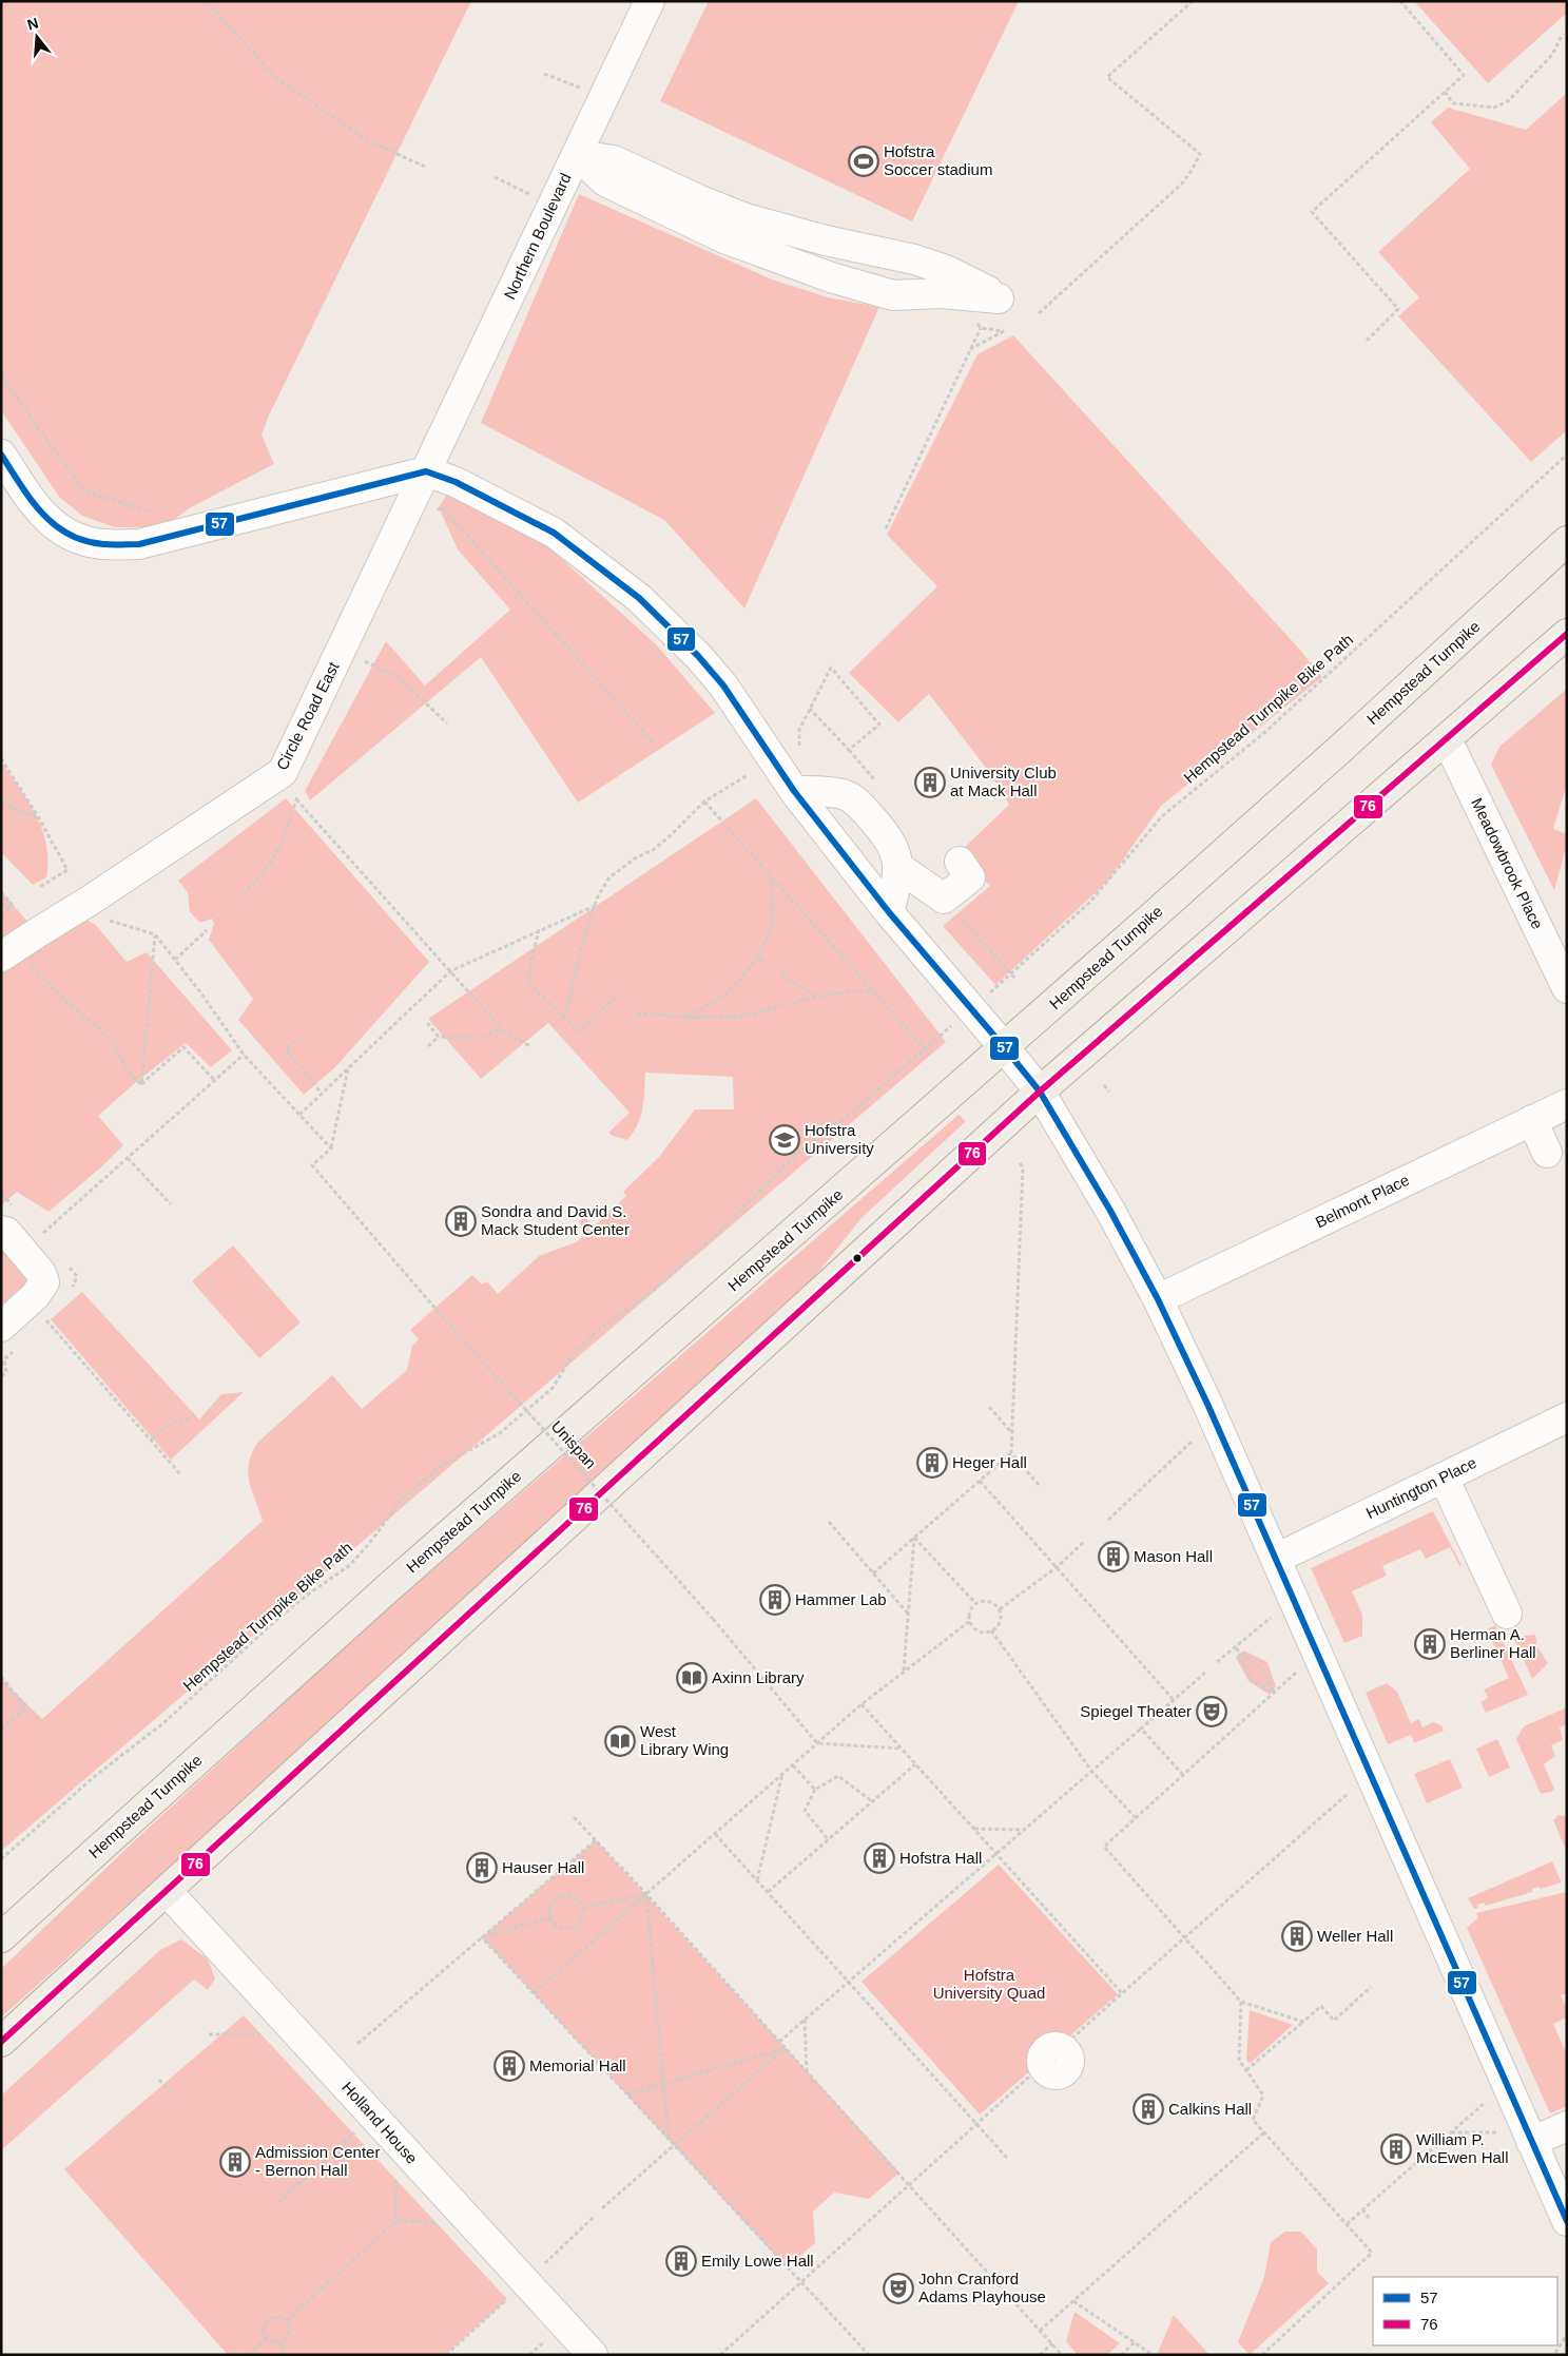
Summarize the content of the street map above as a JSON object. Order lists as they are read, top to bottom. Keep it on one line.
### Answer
{"streets":{"main road":["Hempstead Turnpike"],"street":["Northern Boulevard","Circle Road East","Meadowbrook Place","Belmont Place","Huntington Place","Holland House"],"path":["Hempstead Turnpike Bike Path","Unispan"]},"crossings":[["Northern Boulevard","Circle Road East"]],"parks":["Hofstra University Quad"],"places":{"sports":["Hofstra Soccer stadium"],"building":["University Club at Mack Hall","Sondra and David S. Mack Student Center","Heger Hall","Mason Hall","Hammer Lab","Herman A. Berliner Hall","Hofstra Hall","Hauser Hall","Weller Hall","Memorial Hall","Calkins Hall","William P. McEwen Hall","Admission Center - Bernon Hall","Emily Lowe Hall"],"school or university":["Hofstra University"],"library":["Axinn Library","West Library Wing"],"theatre":["Spiegel Theater","John Cranford Adams Playhouse"]},"lines":["transit line 57","transit line 76"],"legend":["57","76"],"north":"top"}
